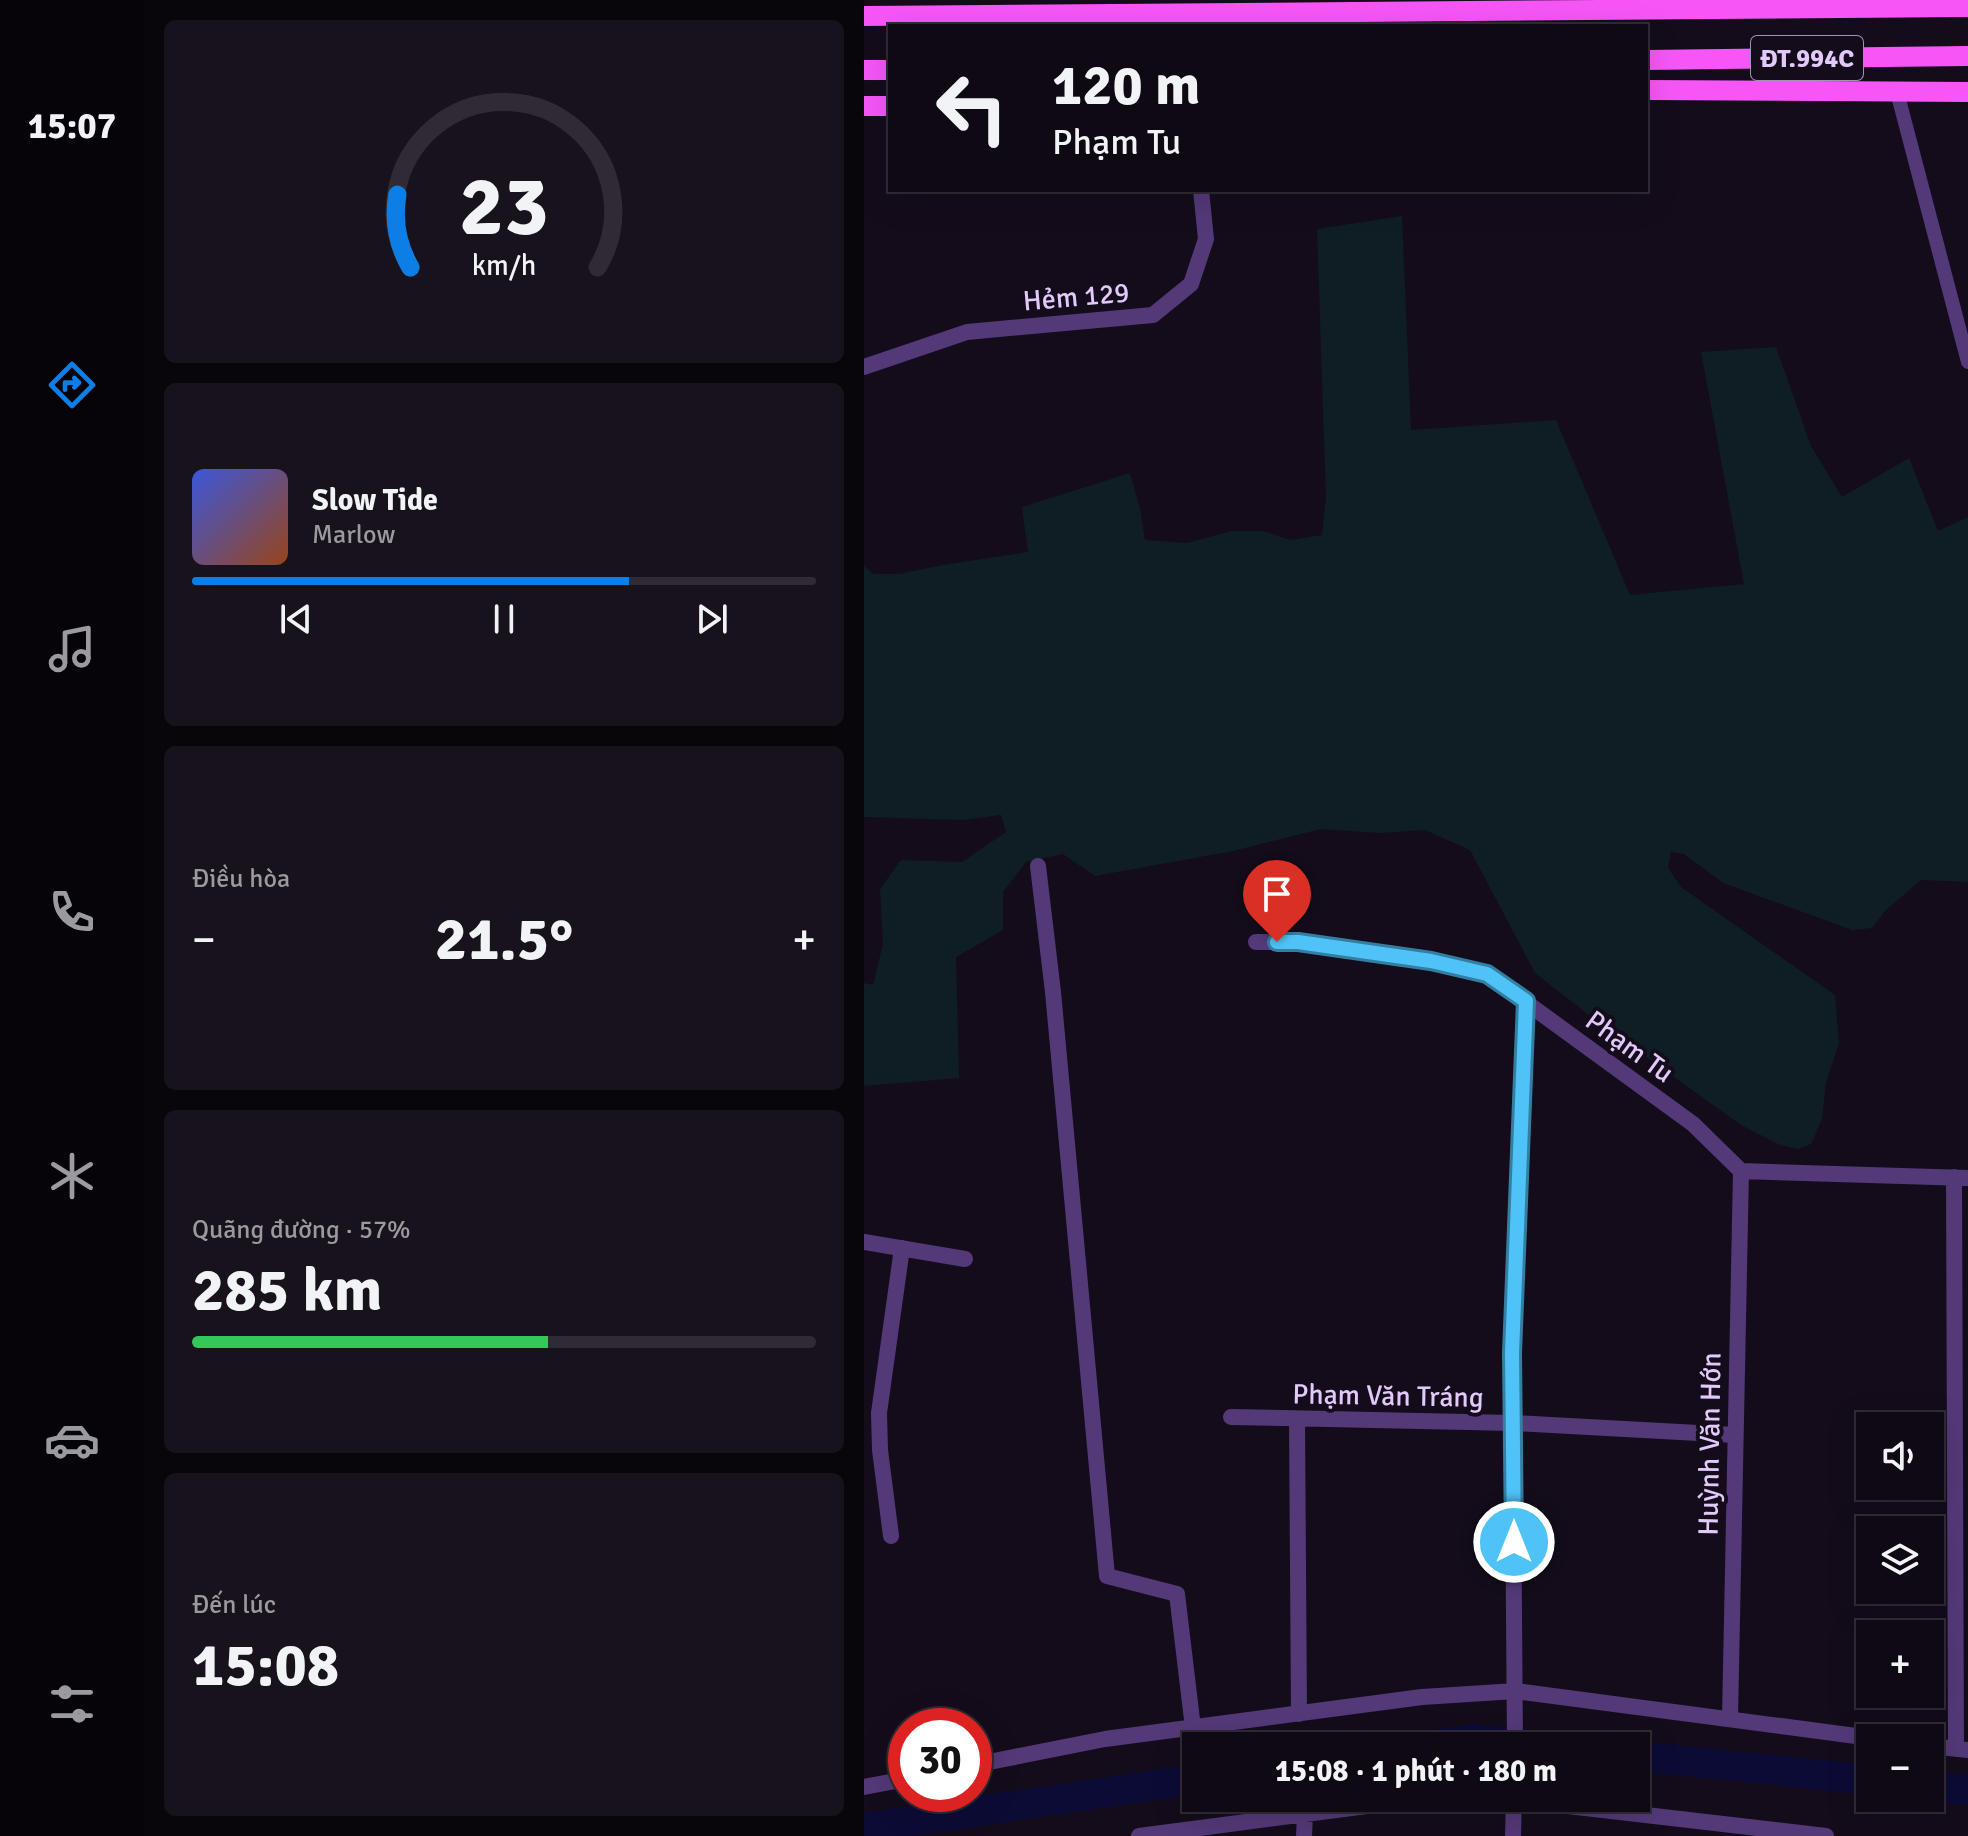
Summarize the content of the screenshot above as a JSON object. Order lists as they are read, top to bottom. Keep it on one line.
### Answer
{"streets":{"main road":["ĐT.994C"],"street":["Hẻm 129","Phạm Tu","Phạm Văn Tráng","Huỳnh Văn Hớn"]},"crossings":[["Phạm Tu","Huỳnh Văn Hớn"],["Phạm Văn Tráng","Huỳnh Văn Hớn"]],"page":{"tabs":"15:07","turn":["120 m","Phạm Tu"],"song":["Slow Tide","Marlow"],"tile":["Điều hòa",["Quãng đường · 57%","285 km"],["Đến lúc","15:08"]],"heat":["−","21.5°","+"],"map_buttons":["+","−"],"limit":"30","trip":"15:08 · 1 phút · 180 m","gauge":["23","km/h"]}}
